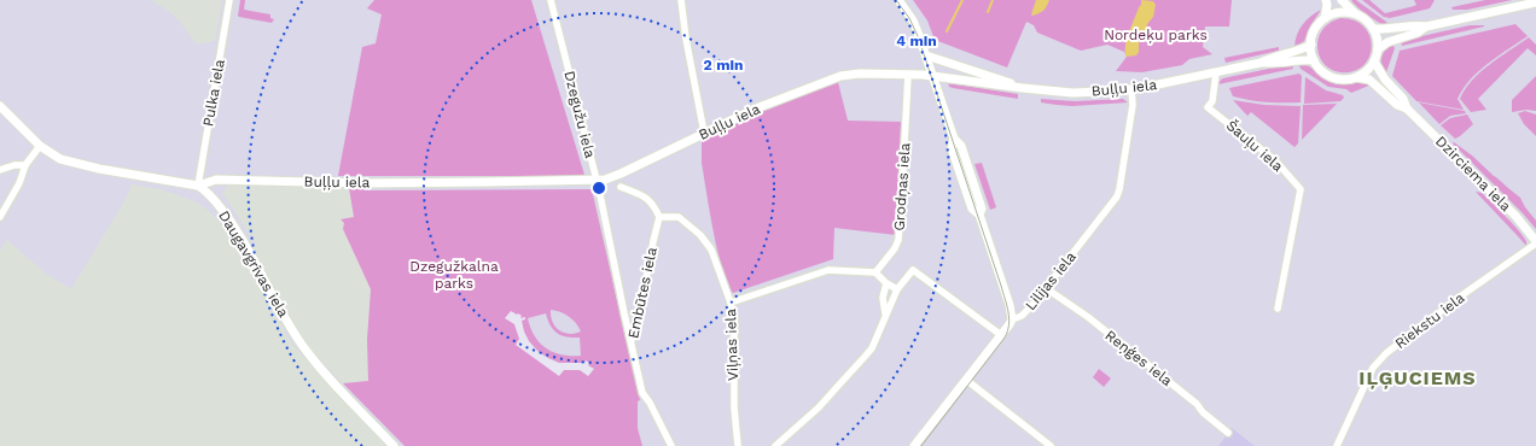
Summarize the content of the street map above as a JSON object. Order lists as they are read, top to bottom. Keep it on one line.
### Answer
{"streets":{"street":["Buļļu iela","Pulka iela","Dzegužu iela","Šauļu iela","Dzirciema iela","Grodņas iela","Daugavgrīvas iela","Lilijas iela","Embūtes iela","Riekstu iela","Viļņas iela","Reņģes iela"]},"crossings":[["Buļļu iela","Pulka iela"],["Buļļu iela","Dzegužu iela"],["Buļļu iela","Šauļu iela"],["Buļļu iela","Dzirciema iela"],["Buļļu iela","Grodņas iela"],["Buļļu iela","Daugavgrīvas iela"],["Buļļu iela","Lilijas iela"],["Pulka iela","Daugavgrīvas iela"],["Dzegužu iela","Embūtes iela"],["Dzirciema iela","Riekstu iela"],["Lilijas iela","Reņģes iela"],["Embūtes iela","Viļņas iela"]],"districts":["IĻĢUCIEMS"],"parks":["Nordeķu parks","Dzegužkalna parks"],"rings":["4 min","2 min"]}
